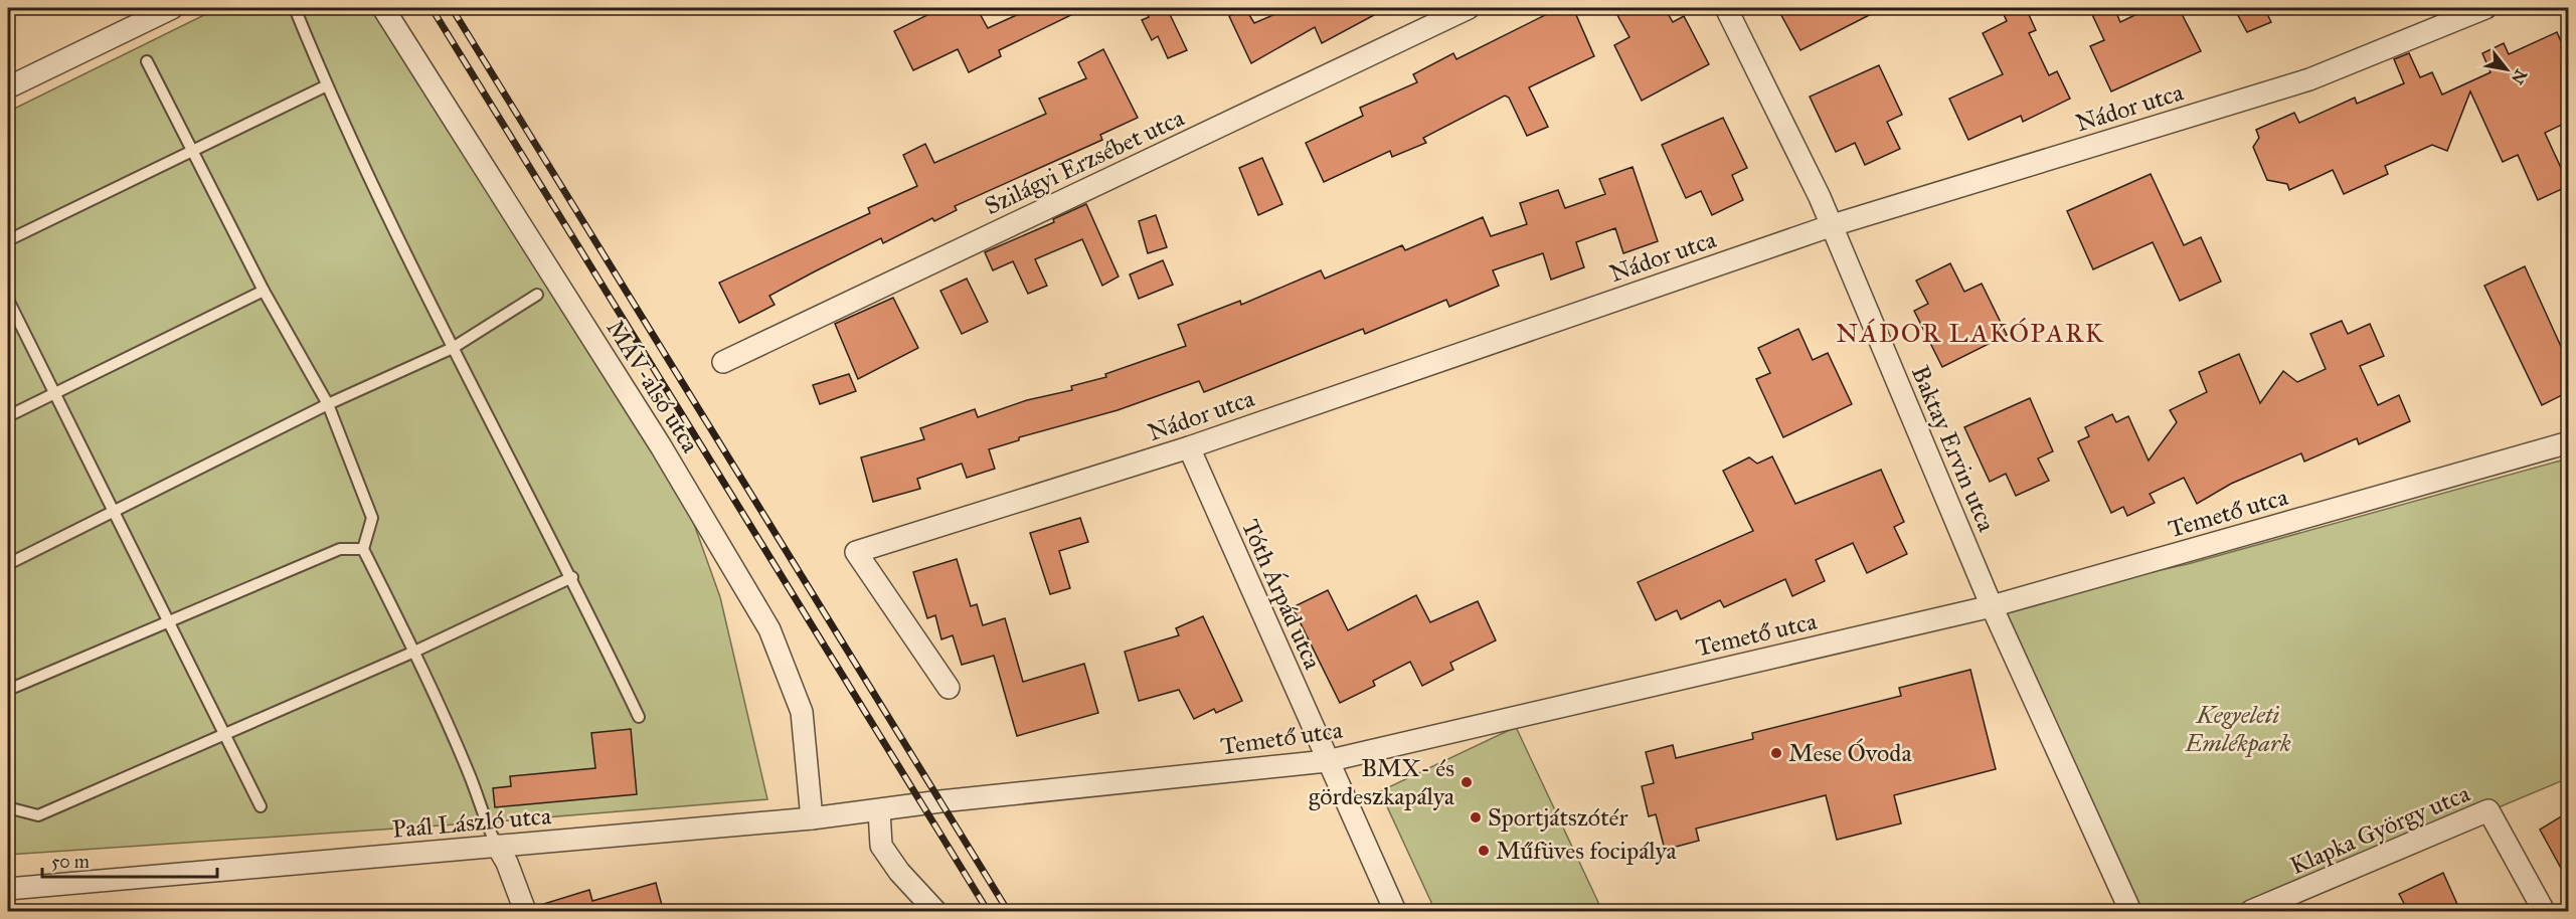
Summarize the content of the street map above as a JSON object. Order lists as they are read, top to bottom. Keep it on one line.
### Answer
{"streets":{"street":["Nádor utca","Szilágyi Erzsébet utca","MÁV-alsó utca","Baktay Ervin utca","Temető utca","Tóth Árpád utca","Paál László utca","Klapka György utca"]},"crossings":[["Nádor utca","Baktay Ervin utca"],["Nádor utca","Tóth Árpád utca"],["MÁV-alsó utca","Paál László utca"],["Baktay Ervin utca","Temető utca"],["Temető utca","Tóth Árpád utca"],["Temető utca","Paál László utca"]],"districts":["NÁDOR LAKÓPARK"],"parks":["Kegyeleti Emlékpark"],"places":["Mese Óvoda","BMX- és gördeszkapálya","Sportjátszótér","Műfüves focipálya"],"scale_bar":"50 m","north":"bottom right"}
